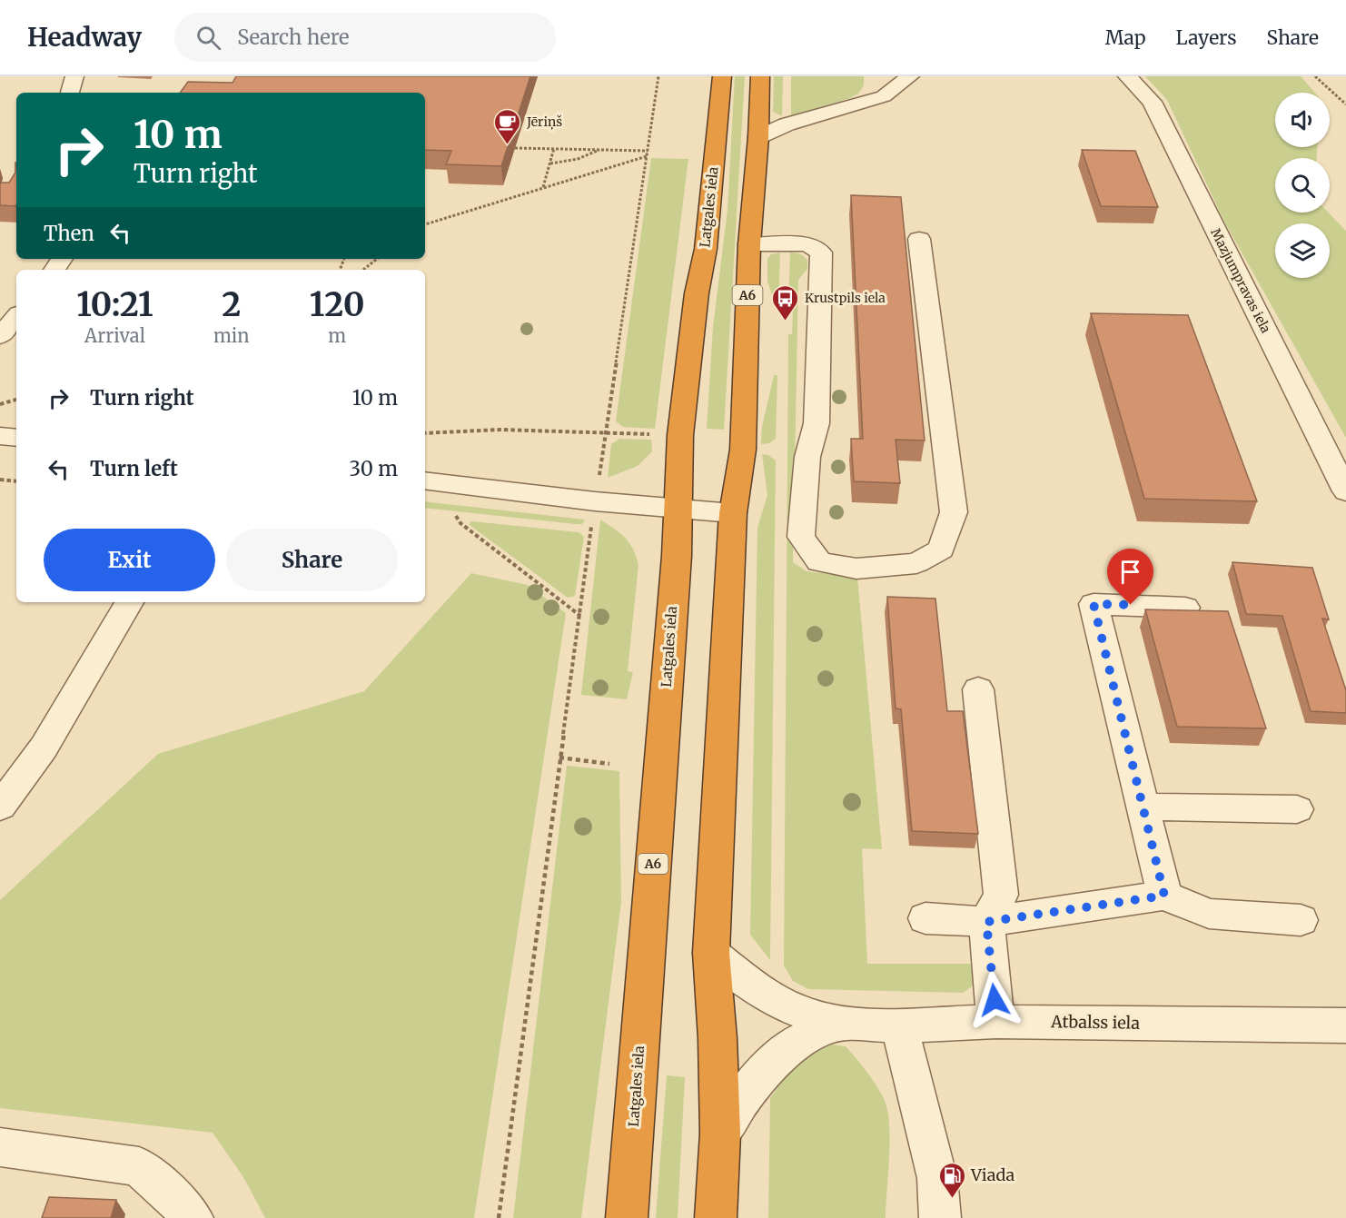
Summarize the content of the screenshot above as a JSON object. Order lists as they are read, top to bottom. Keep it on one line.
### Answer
{"streets":{"highway":["Latgales iela","A6"],"street":["Mazjumpravas iela","Atbalss iela"]},"crossings":[["A6","Atbalss iela"]],"places":{"cafe":["Jēriņš"],"bus stop":["Krustpils iela"],"fuel station":["Viada"]},"page":{"header":"Headway","search":"Search here","nav":["Map","Layers","Share"],"turn":["10 m","Turn right"],"then":"Then","eta":["10:21","Arrival","2","min","120","m"],"list":[{"name":"Turn right","value":"10 m"},{"name":"Turn left","value":"30 m"}],"buttons":["Exit","Share"]}}
